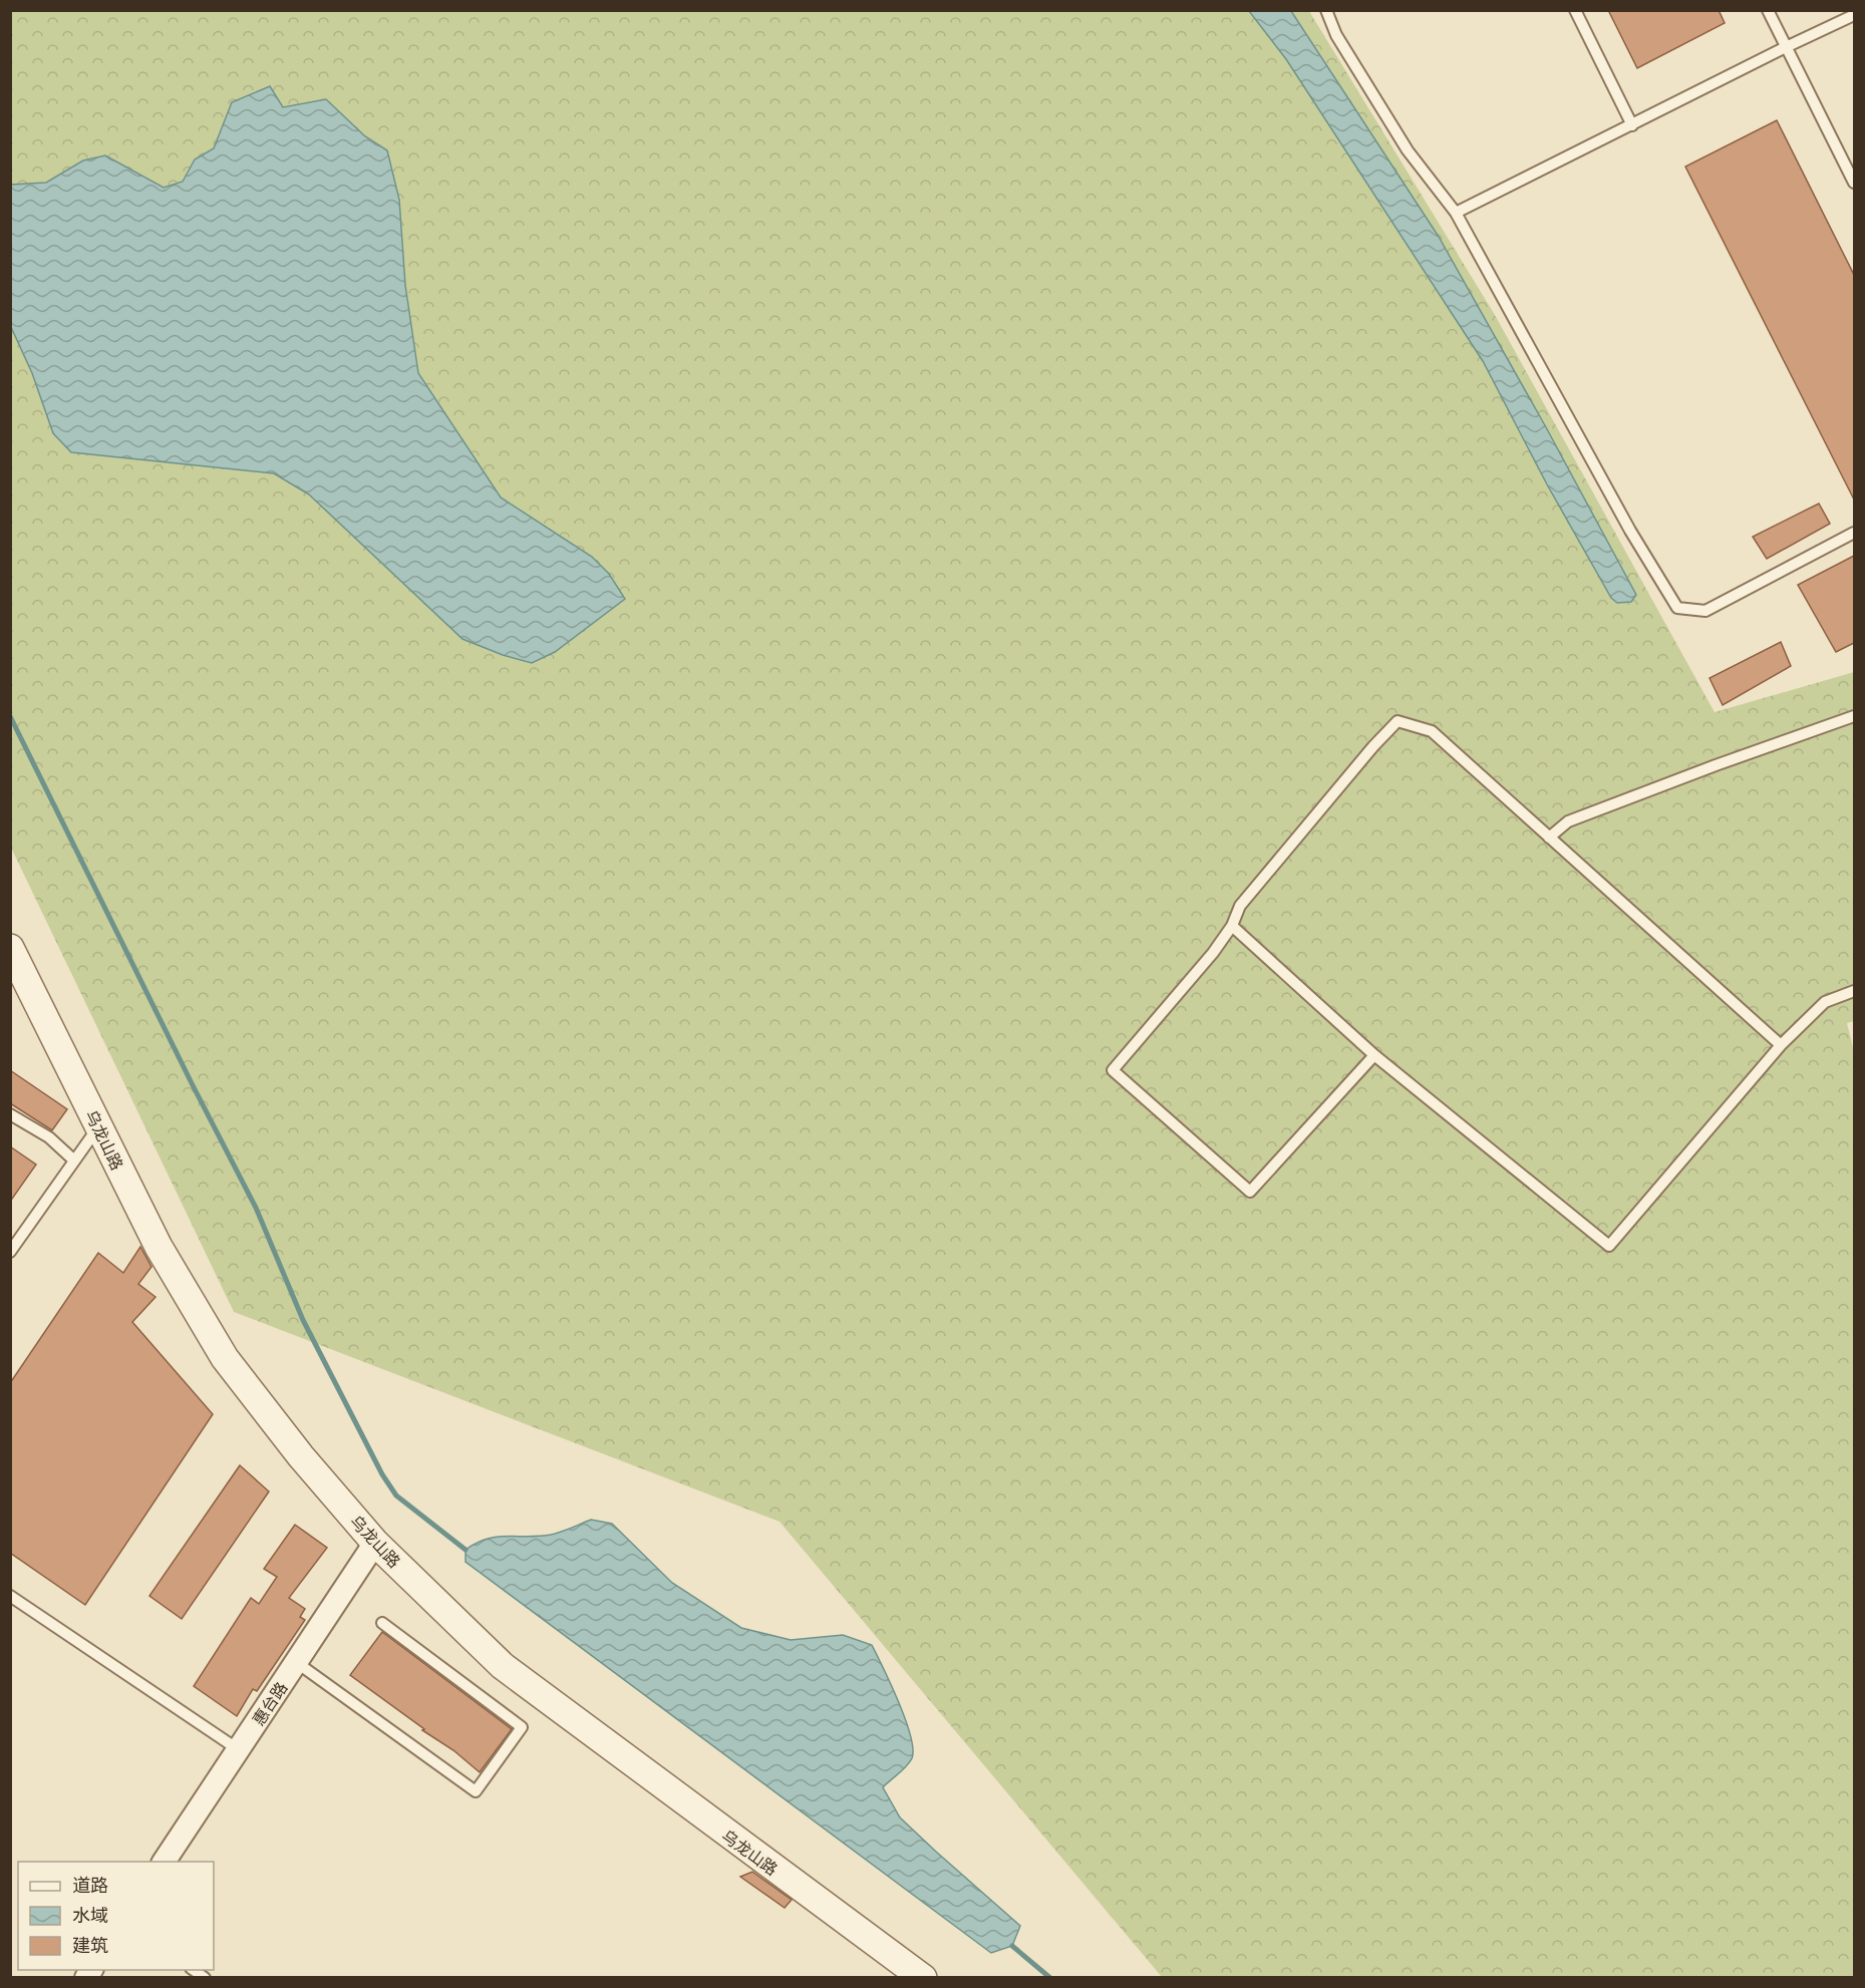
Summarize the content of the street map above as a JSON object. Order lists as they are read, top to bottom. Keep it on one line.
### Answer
{"streets":{"street":["乌龙山路","惠台路"]},"crossings":[["乌龙山路","惠台路"]],"legend":["道路","水域","建筑"]}
